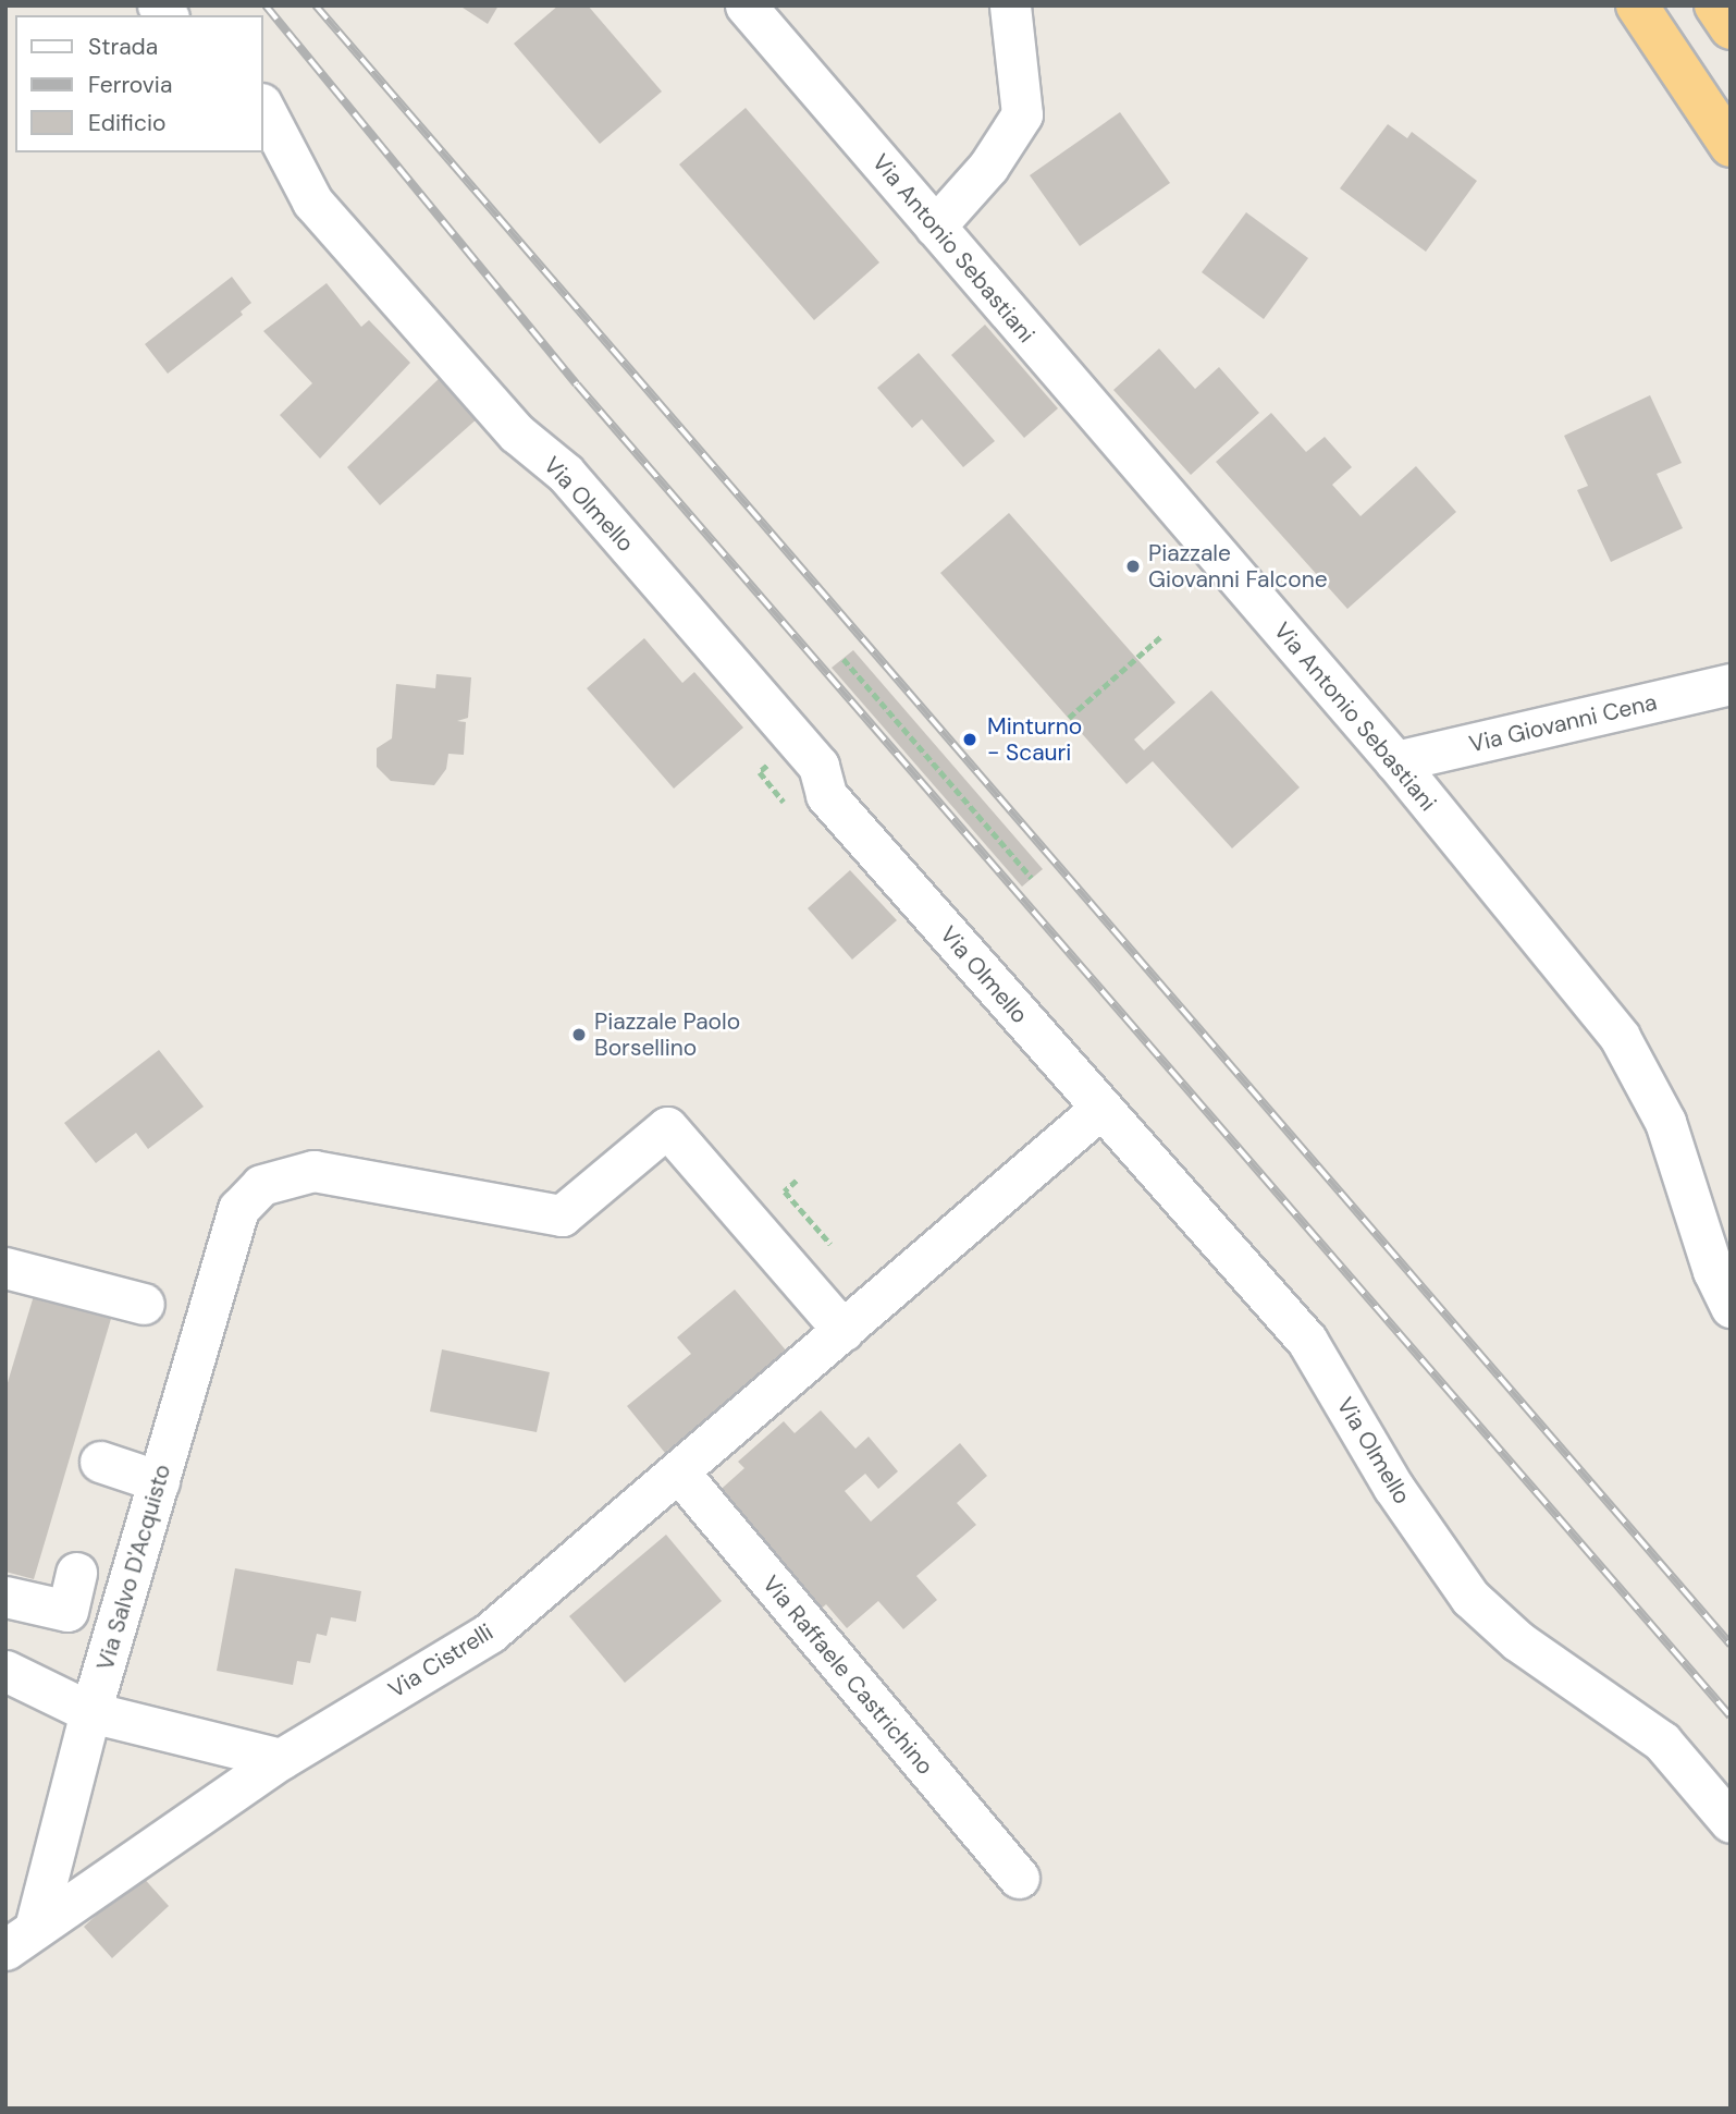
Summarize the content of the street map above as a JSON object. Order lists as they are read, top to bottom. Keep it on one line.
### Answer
{"streets":{"street":["Via Antonio Sebastiani","Via Olmello","Via Giovanni Cena","Via Salvo D'Acquisto","Via Cistrelli","Via Raffaele Castrichino"]},"crossings":[["Via Antonio Sebastiani","Via Giovanni Cena"],["Via Salvo D'Acquisto","Via Cistrelli"],["Via Cistrelli","Via Raffaele Castrichino"]],"places":["Piazzale Giovanni Falcone","Minturno - Scauri","Piazzale Paolo Borsellino"],"legend":["Strada","Ferrovia","Edificio"]}
